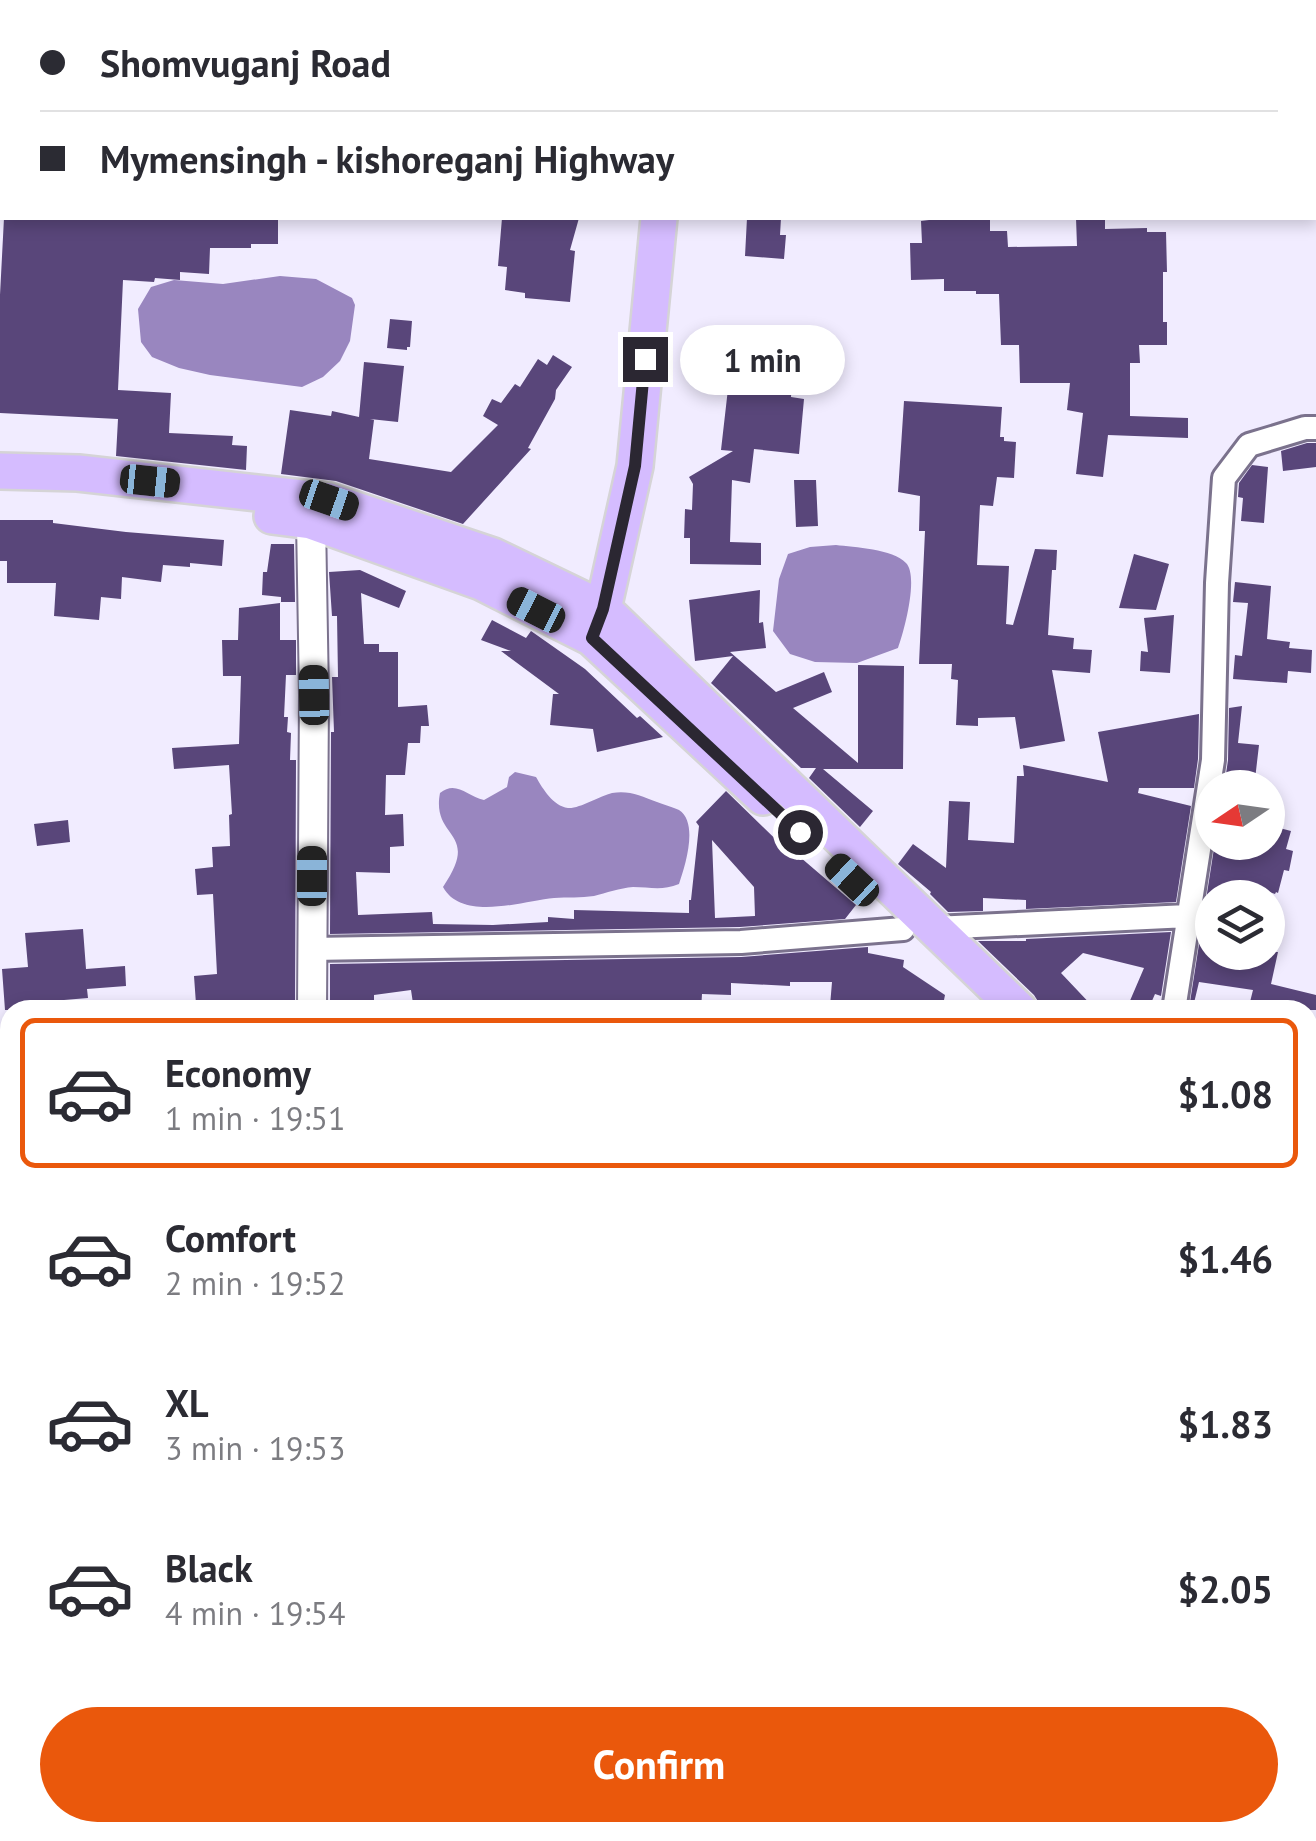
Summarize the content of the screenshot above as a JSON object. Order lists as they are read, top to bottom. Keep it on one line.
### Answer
{"north":"left","page":{"banner":["Shomvuganj Road","Mymensingh - kishoreganj Highway"],"bubble":"1 min","list":[{"name":"Economy","note":"1 min · 19:51","value":"$1.08"},{"name":"Comfort","note":"2 min · 19:52","value":"$1.46"},{"name":"XL","note":"3 min · 19:53","value":"$1.83"},{"name":"Black","note":"4 min · 19:54","value":"$2.05"}],"buttons":"Confirm"}}
